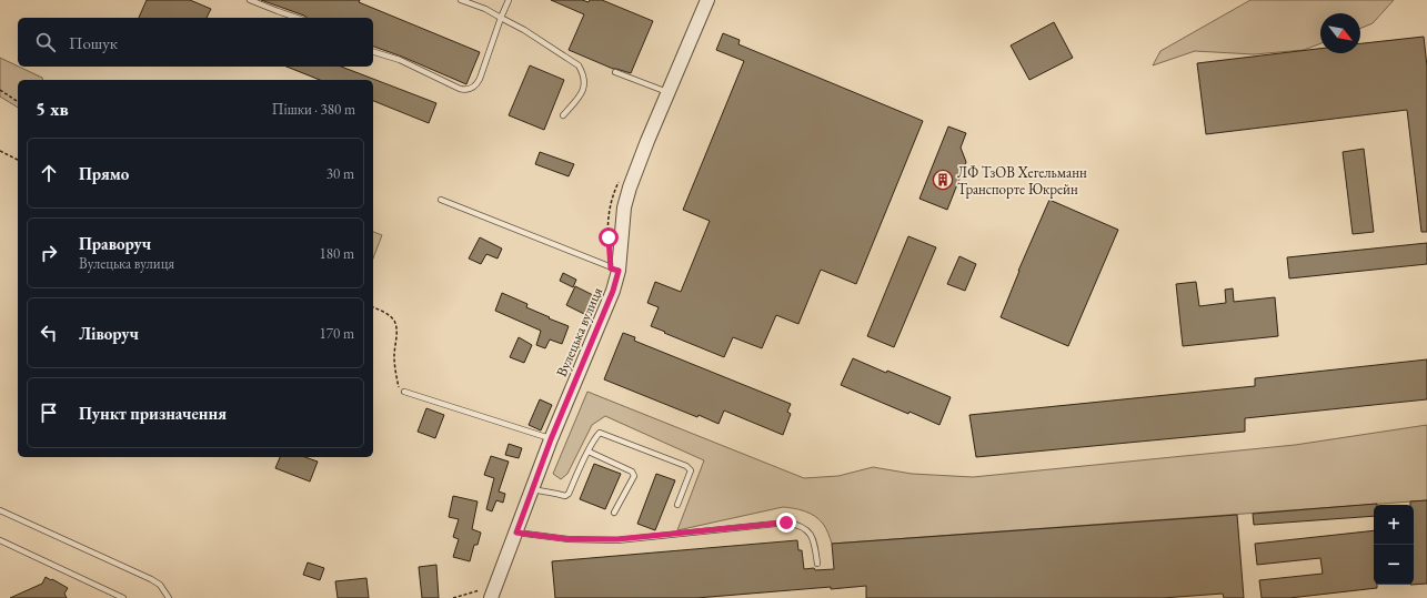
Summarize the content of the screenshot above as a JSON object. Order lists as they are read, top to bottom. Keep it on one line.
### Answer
{"streets":{"street":["Вулецька вулиця"]},"places":{"building":["ЛФ ТзОВ Хегельманн Транспорте Юкрейн"]},"north":"bottom right","page":{"search":"Пошук","heading":["5 хв","Пішки · 380 m"],"list":[["Прямо","30 m"],["Праворуч","Вулецька вулиця","180 m"],["Ліворуч","170 m"],"Пункт призначення"],"map_buttons":["+","−"]}}
